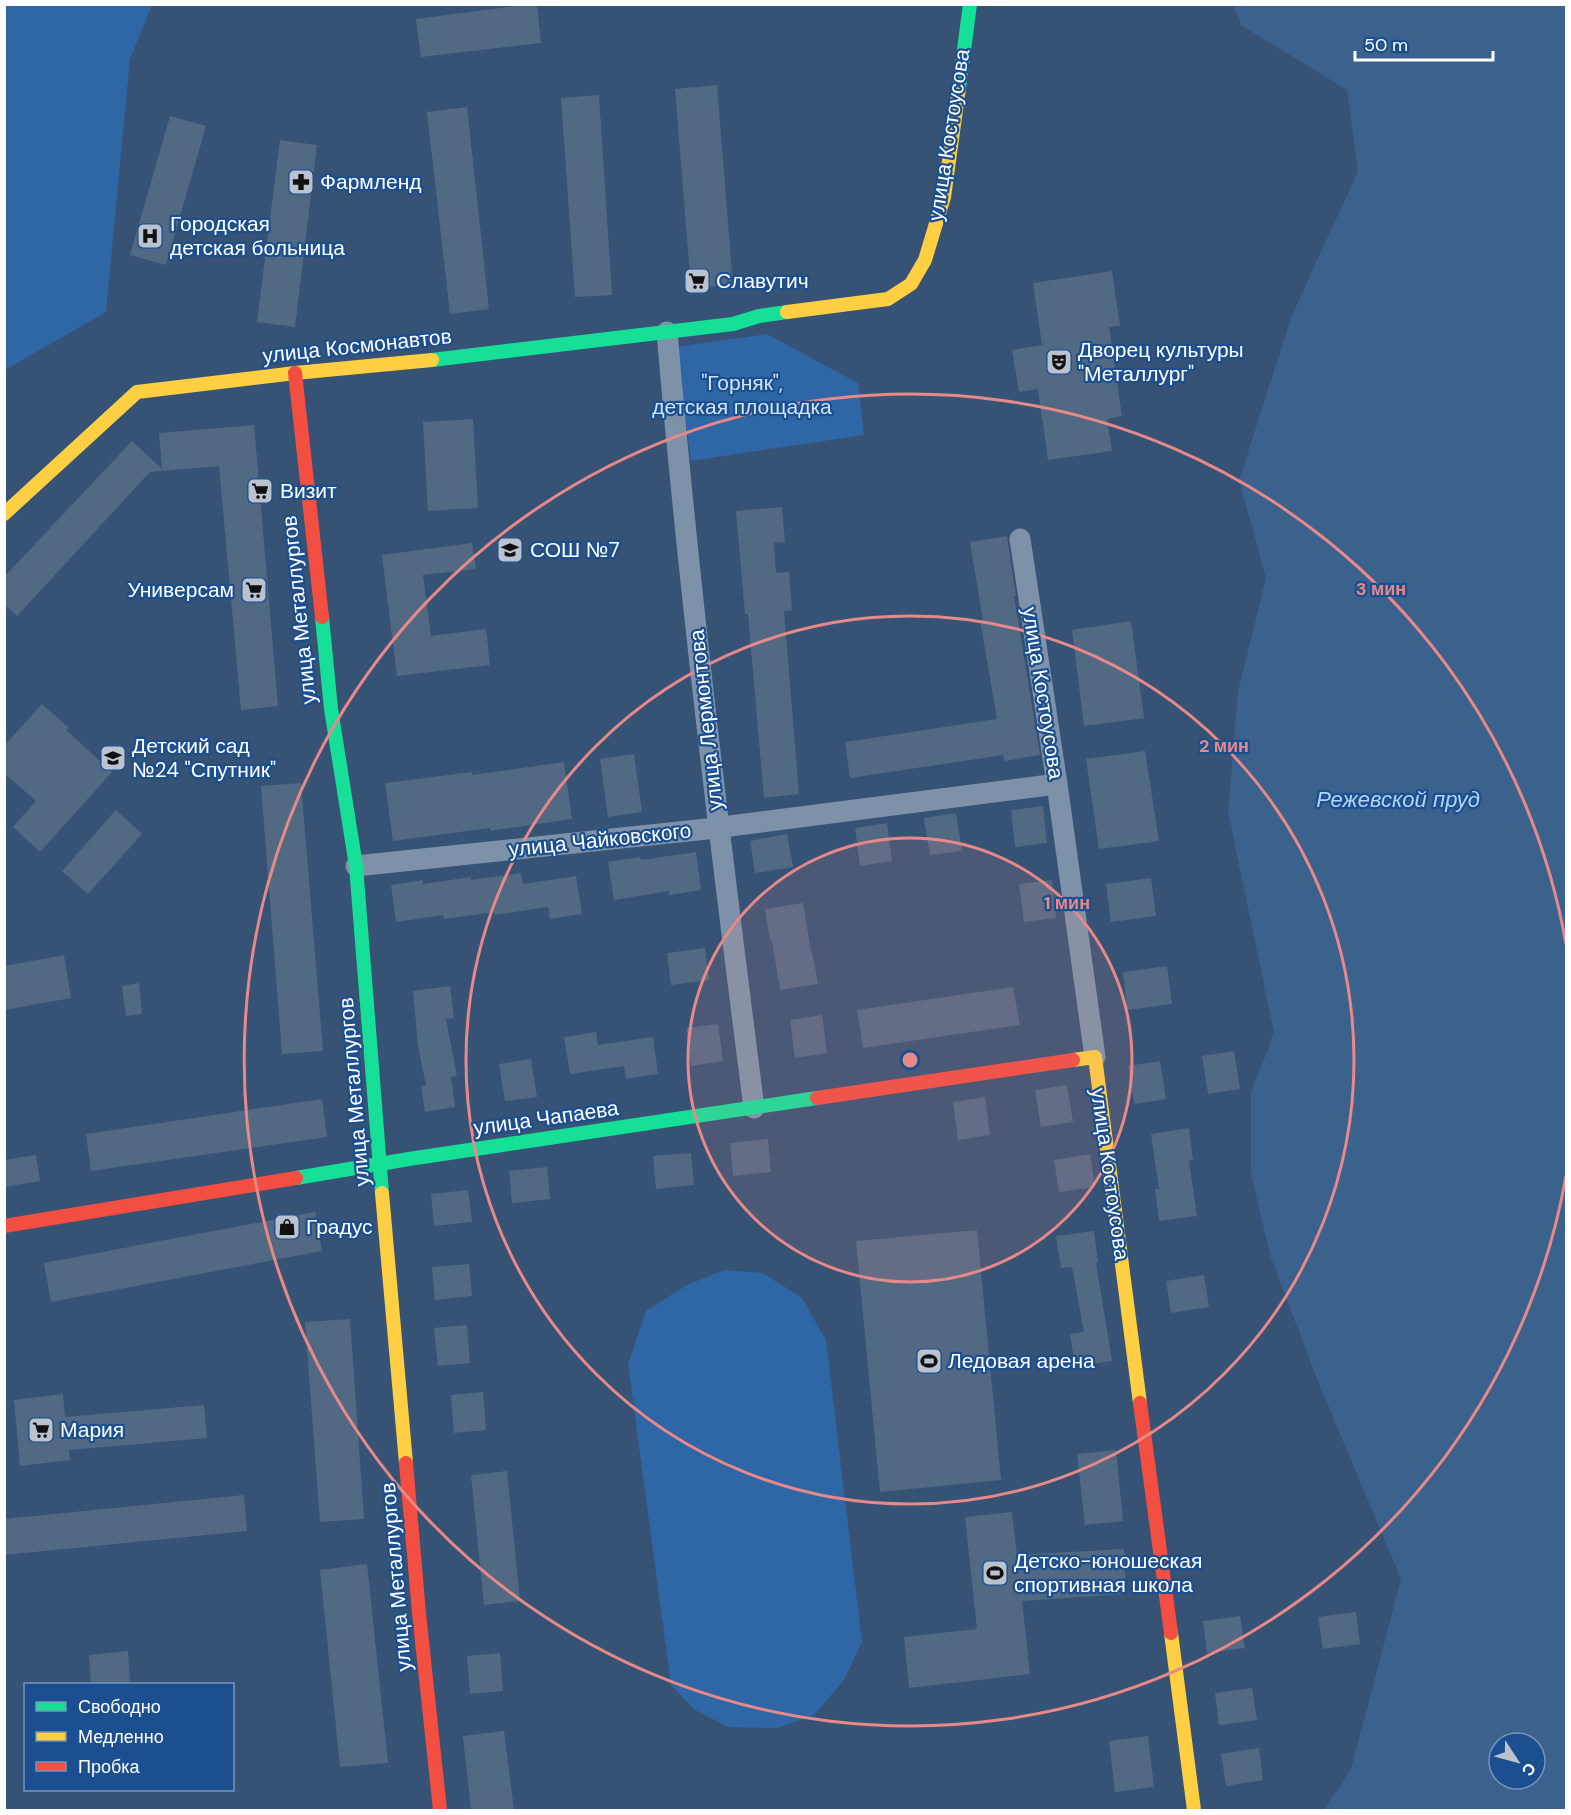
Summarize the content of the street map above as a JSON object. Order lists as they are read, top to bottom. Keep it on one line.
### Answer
{"streets":{"street":["улица Костоусова","улица Космонавтов","улица Металлургов","улица Лермонтова","улица Чайковского","улица Чапаева"]},"crossings":[["улица Костоусова","улица Космонавтов"],["улица Костоусова","улица Чайковского"],["улица Костоусова","улица Чапаева"],["улица Космонавтов","улица Металлургов"],["улица Космонавтов","улица Лермонтова"],["улица Металлургов","улица Чайковского"],["улица Металлургов","улица Чапаева"],["улица Лермонтова","улица Чайковского"],["улица Лермонтова","улица Чапаева"]],"water":["Режевской пруд"],"parks":["\"Горняк\", детская площадка"],"places":{"pharmacy":["Фармленд"],"hospital":["Городская детская больница"],"supermarket":["Славутич","Визит","Универсам","Мария"],"theatre":["Дворец культуры \"Металлург\""],"school or university":["СОШ №7","Детский сад №24 \"Спутник\""],"shop":["Градус"],"sports":["Ледовая арена","Детско-юношеская спортивная школа"]},"legend":["Свободно","Медленно","Пробка"],"scale_bar":"50 m","north":"bottom right","rings":["3 мин","2 мин","1 мин"]}
